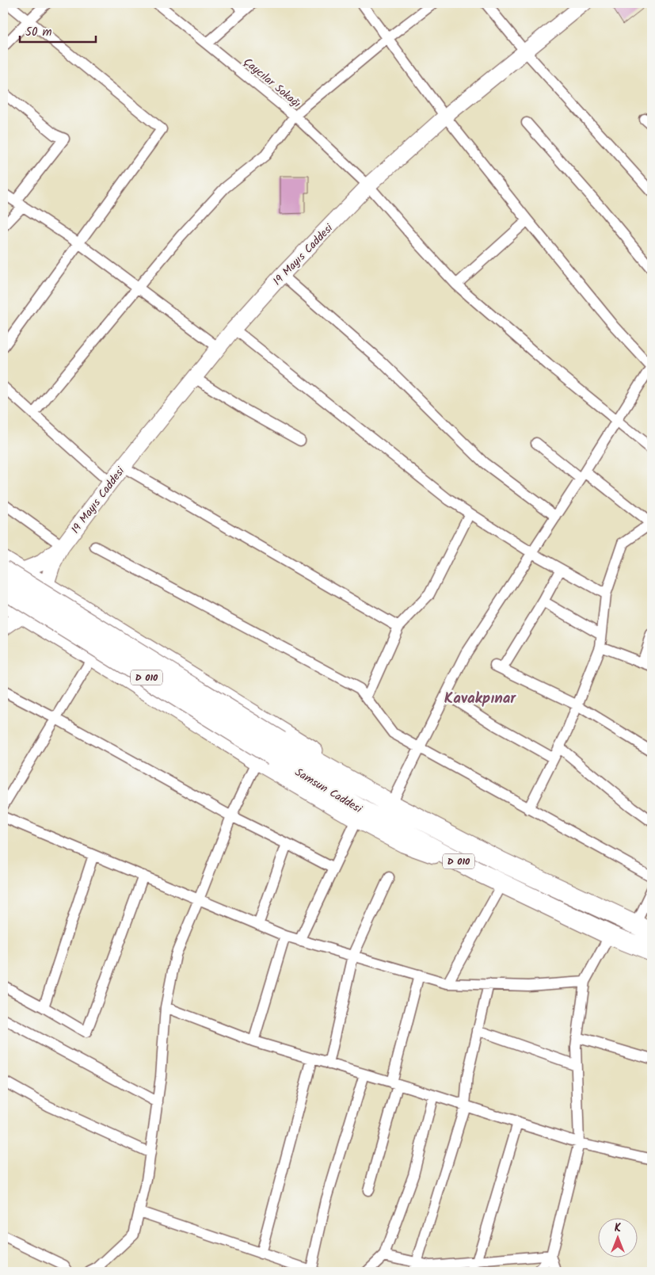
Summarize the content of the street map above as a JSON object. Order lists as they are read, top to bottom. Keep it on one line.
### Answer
{"streets":{"highway":["D 010","Samsun Caddesi"],"street":["Çaycılar Sokağı","19 Mayıs Caddesi"]},"crossings":[["Çaycılar Sokağı","19 Mayıs Caddesi"],["19 Mayıs Caddesi","D 010"],["19 Mayıs Caddesi","Samsun Caddesi"],["D 010","Samsun Caddesi"]],"districts":["Kavakpınar"],"scale_bar":"50 m","north":"top"}
